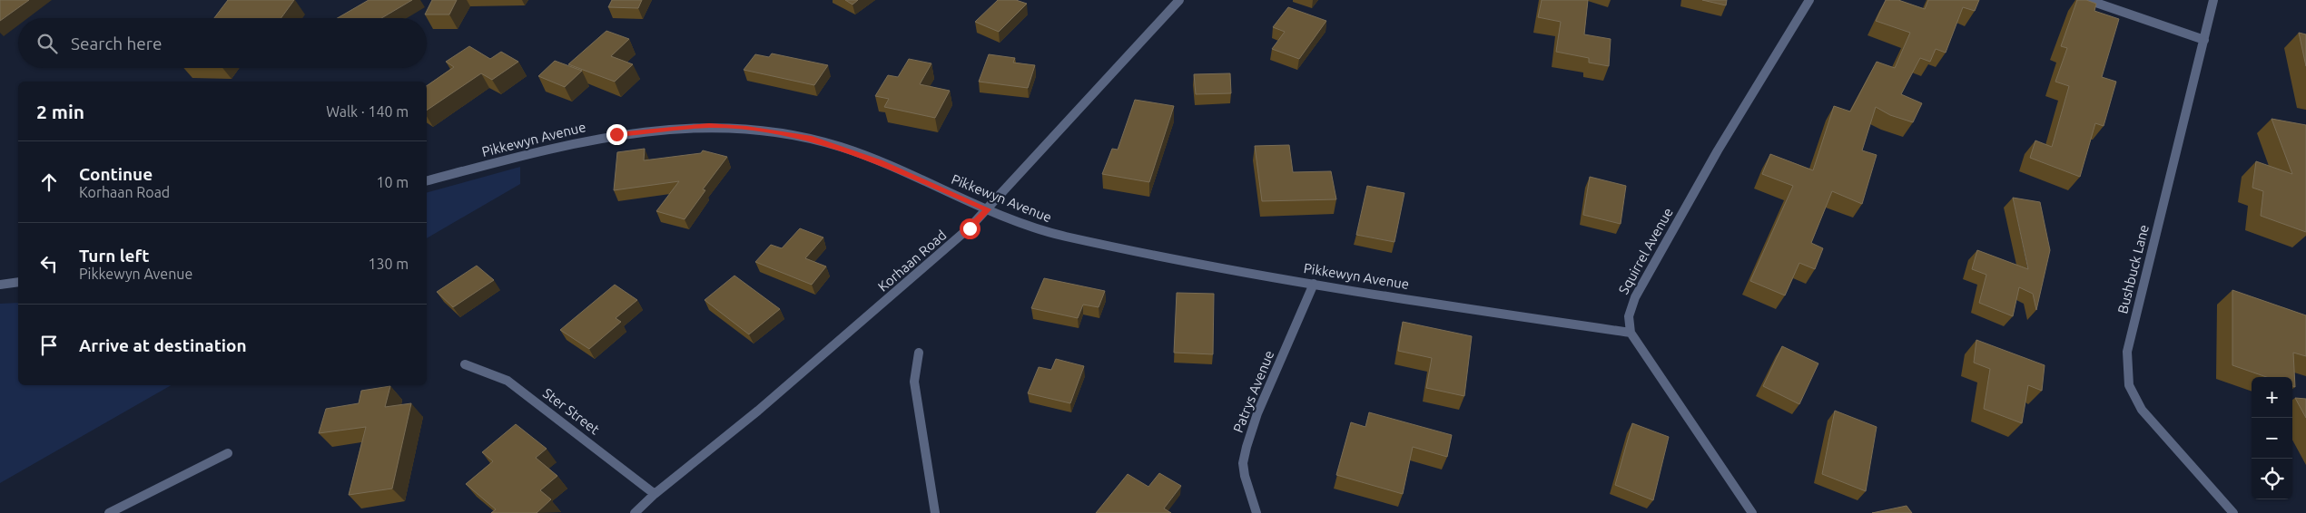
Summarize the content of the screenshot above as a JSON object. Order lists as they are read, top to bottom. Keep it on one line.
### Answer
{"streets":{"street":["Pikkewyn Avenue","Squirrel Avenue","Korhaan Road","Bushbuck Lane","Patrys Avenue","Ster Street"]},"crossings":[["Pikkewyn Avenue","Squirrel Avenue"],["Pikkewyn Avenue","Korhaan Road"],["Pikkewyn Avenue","Patrys Avenue"],["Korhaan Road","Ster Street"]],"page":{"search":"Search here","heading":["2 min","Walk · 140 m"],"list":[["Continue","Korhaan Road","10 m"],["Turn left","Pikkewyn Avenue","130 m"],"Arrive at destination"],"map_buttons":["+","−"]}}
